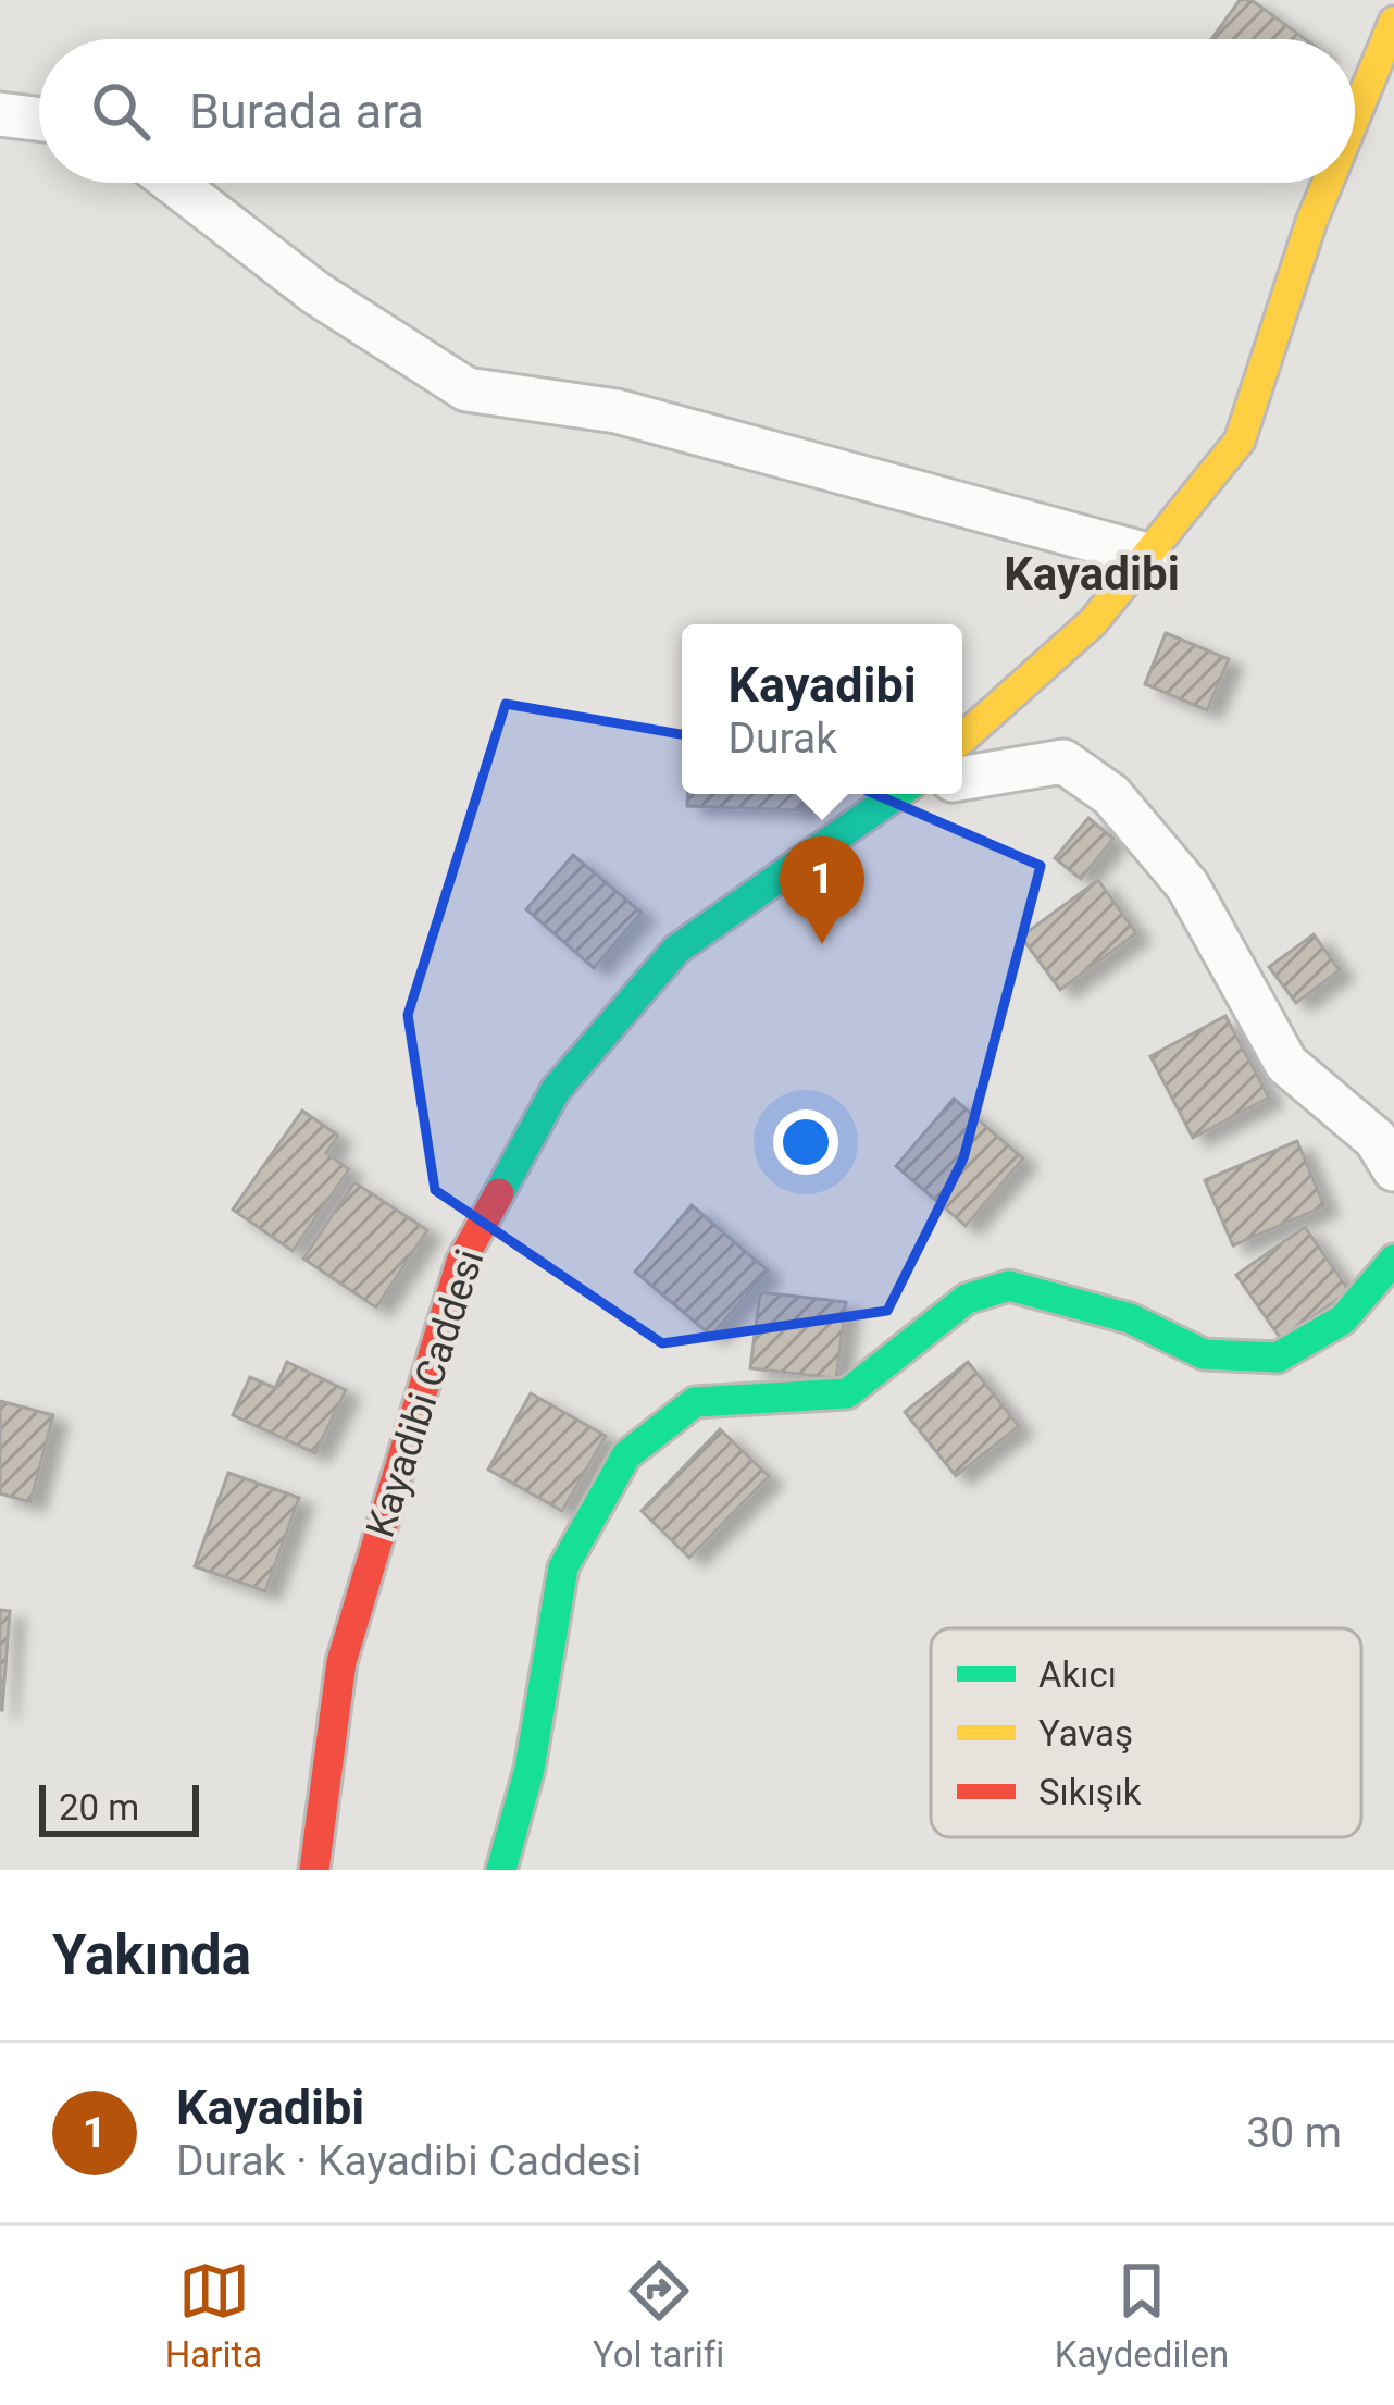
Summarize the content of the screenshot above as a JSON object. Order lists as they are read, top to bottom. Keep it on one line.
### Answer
{"streets":{"street":["Kayadibi Caddesi"]},"districts":["Kayadibi"],"legend":["Akıcı","Yavaş","Sıkışık"],"scale_bar":"20 m","page":{"search":"Burada ara","popup":["Kayadibi","Durak"],"pins":"1","scale":"20 m","heading":"Yakında","list":[{"mark":"1","name":"Kayadibi","note":"Durak · Kayadibi Caddesi","value":"30 m"}],"nav":["Harita","Yol tarifi","Kaydedilen"]}}
